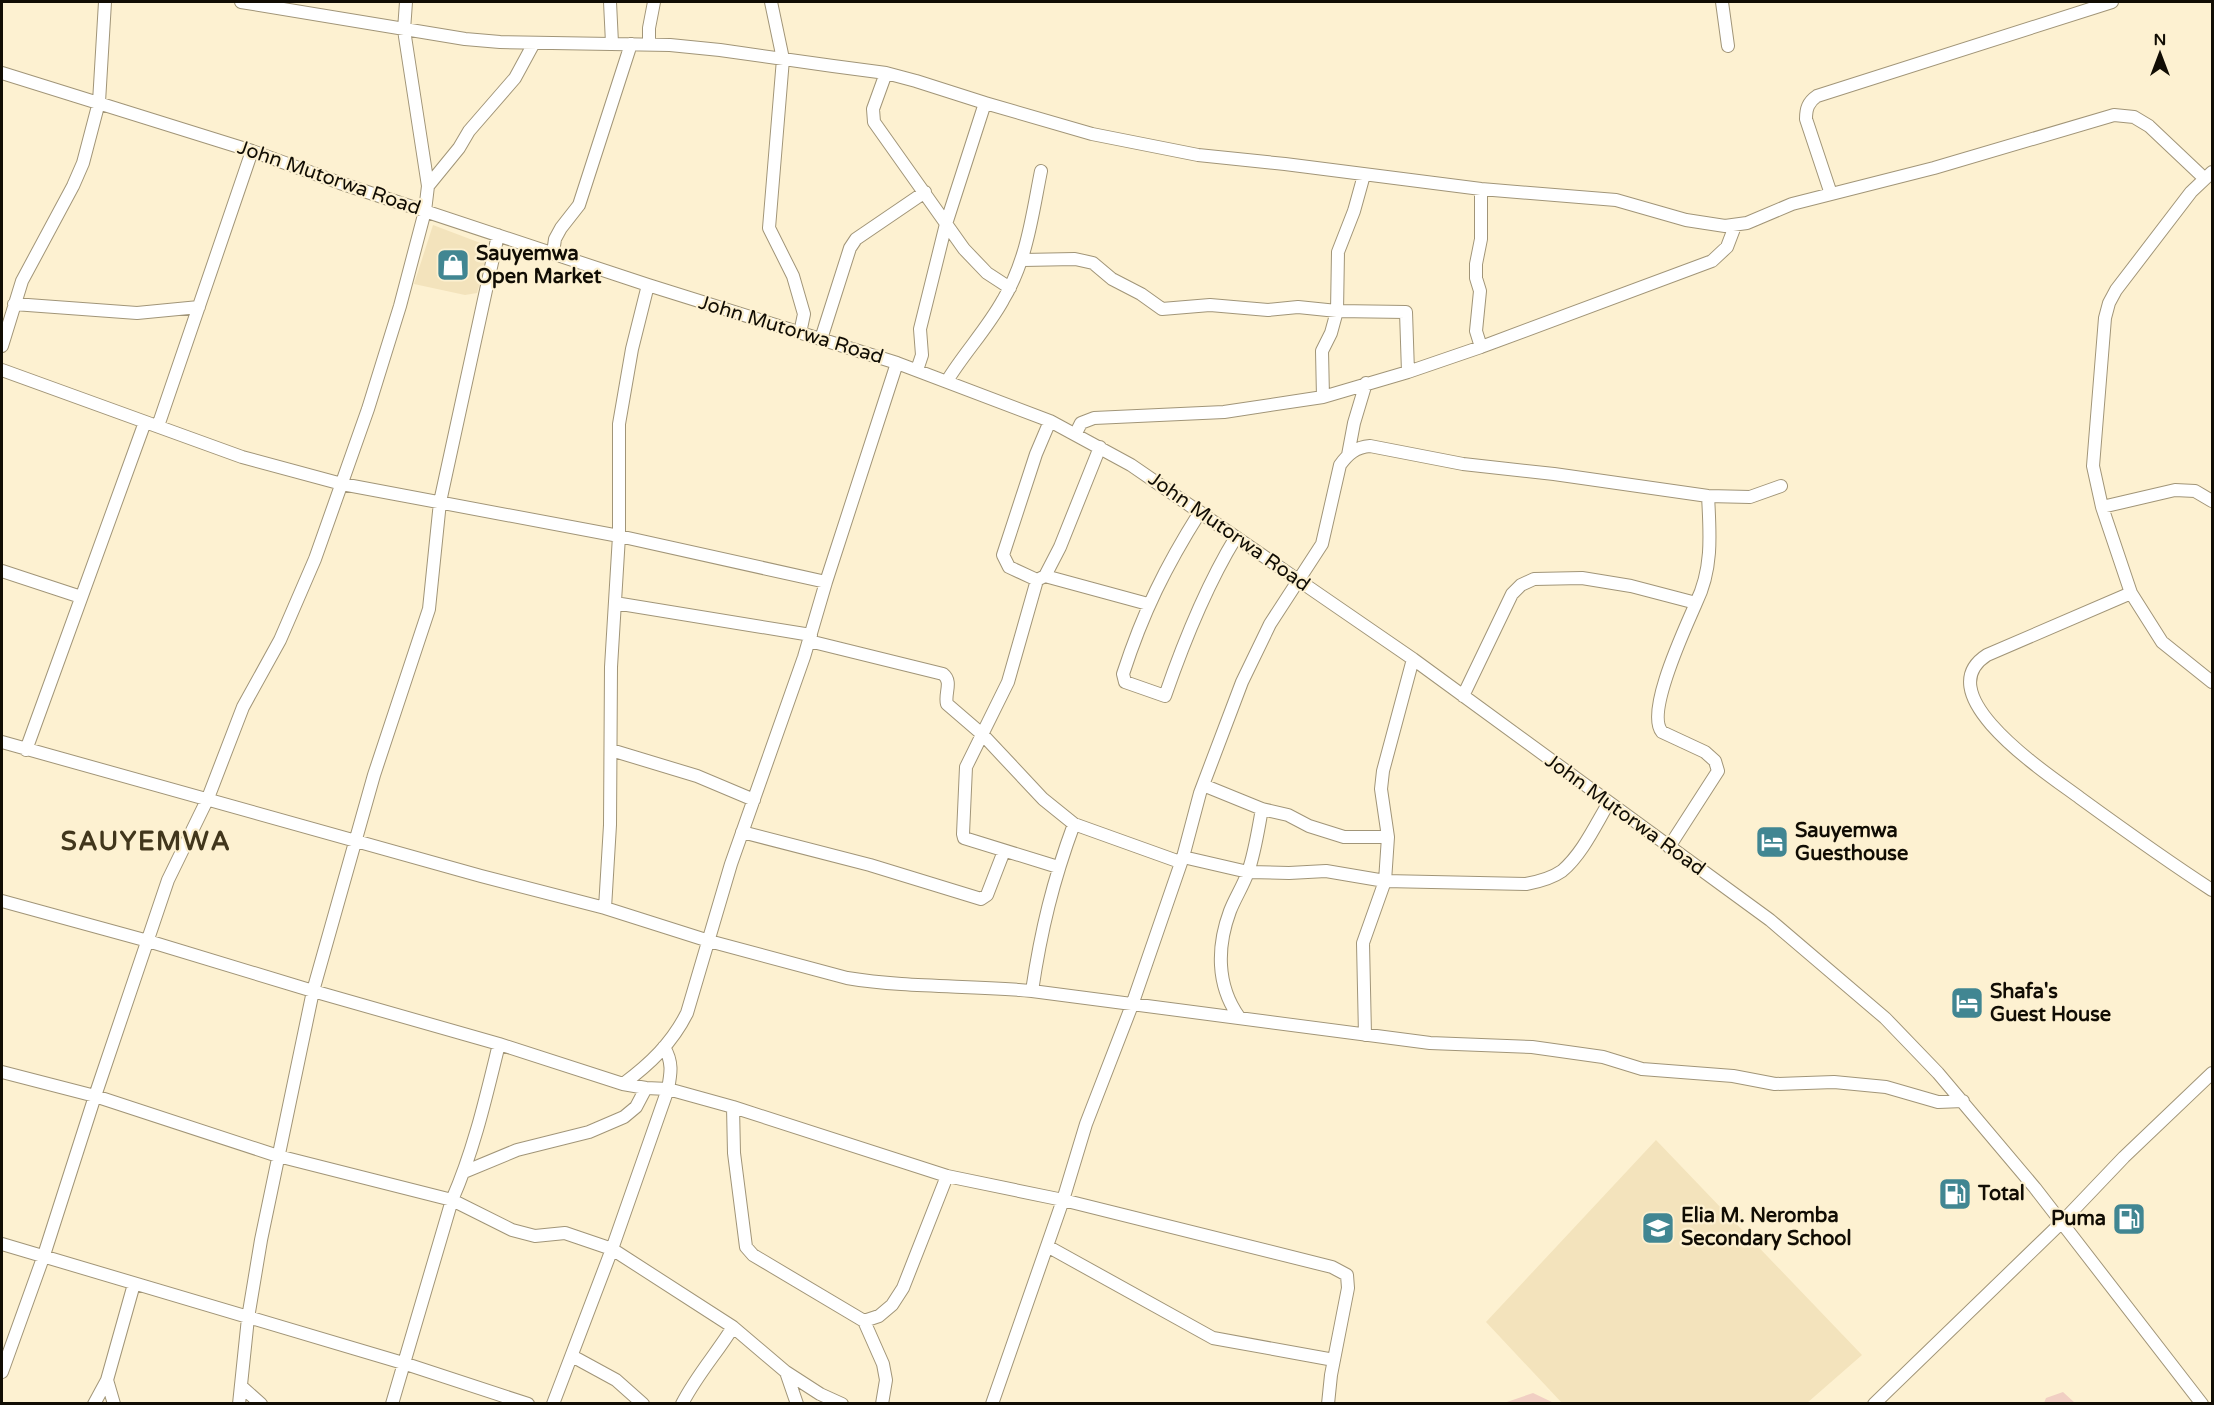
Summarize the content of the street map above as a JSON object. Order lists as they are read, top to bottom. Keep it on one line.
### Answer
{"streets":{"street":["John Mutorwa Road"]},"districts":["SAUYEMWA"],"places":{"shop":["Sauyemwa Open Market"],"hotel":["Sauyemwa Guesthouse","Shafa's Guest House"],"fuel station":["Total","Puma"],"school or university":["Elia M. Neromba Secondary School"]},"north":"top"}
